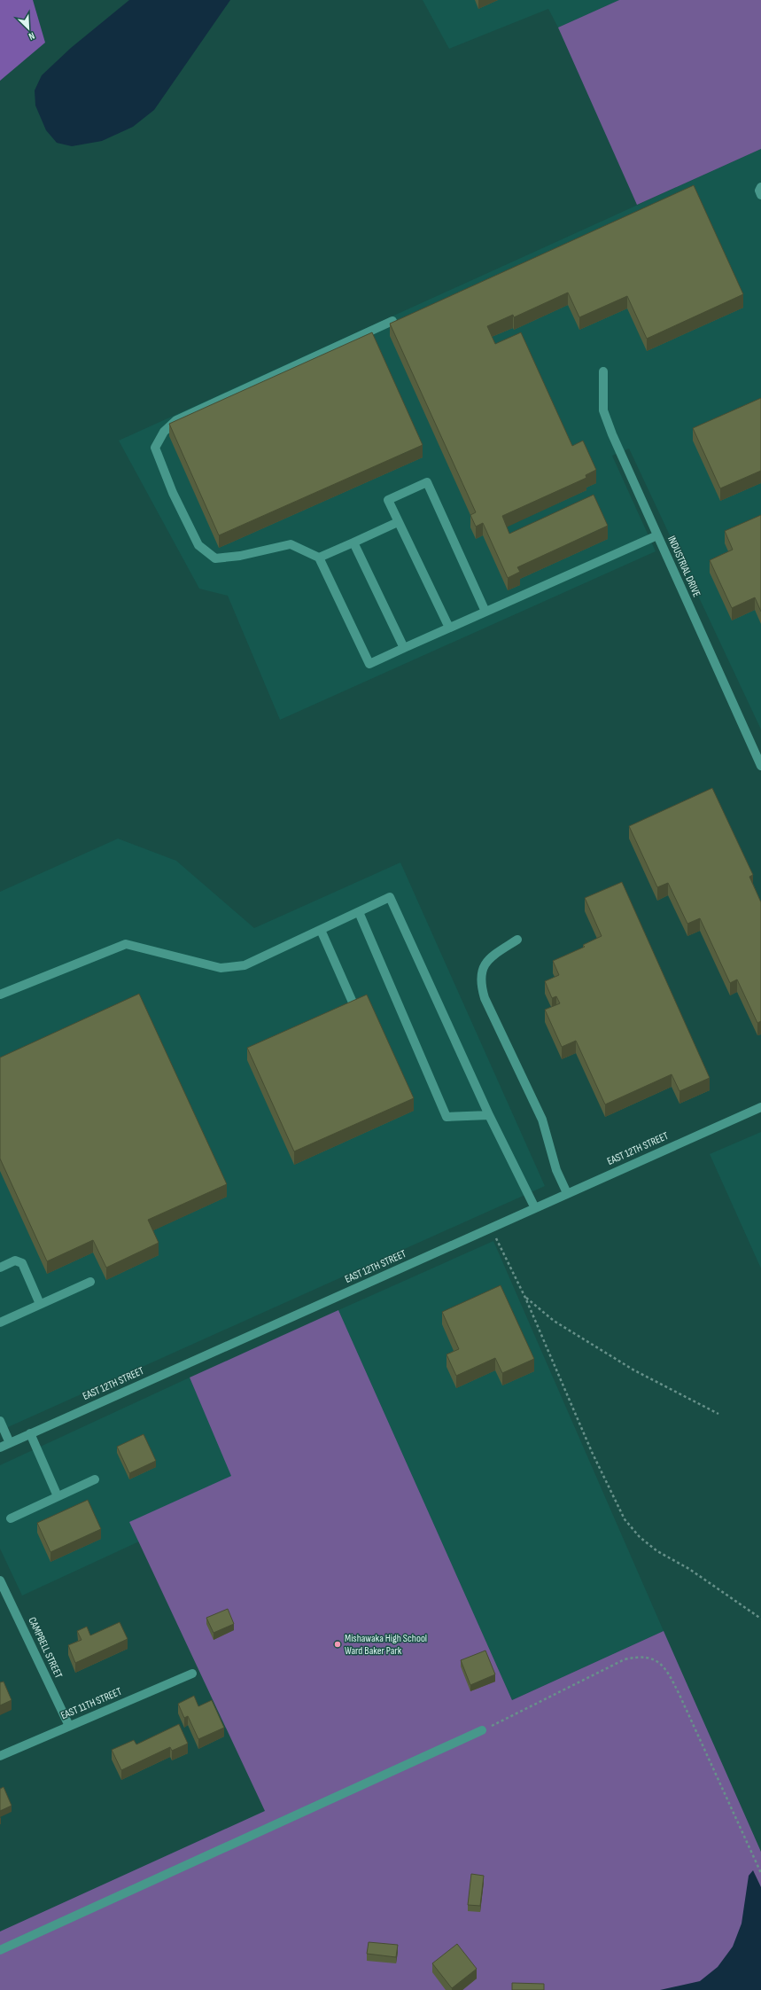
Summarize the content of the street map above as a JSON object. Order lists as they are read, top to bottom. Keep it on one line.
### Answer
{"streets":{"street":["INDUSTRIAL DRIVE","EAST 12TH STREET","CAMPBELL STREET","EAST 11TH STREET"]},"crossings":[["CAMPBELL STREET","EAST 11TH STREET"]],"places":["Mishawaka High School Ward Baker Park"],"north":"bottom right"}
